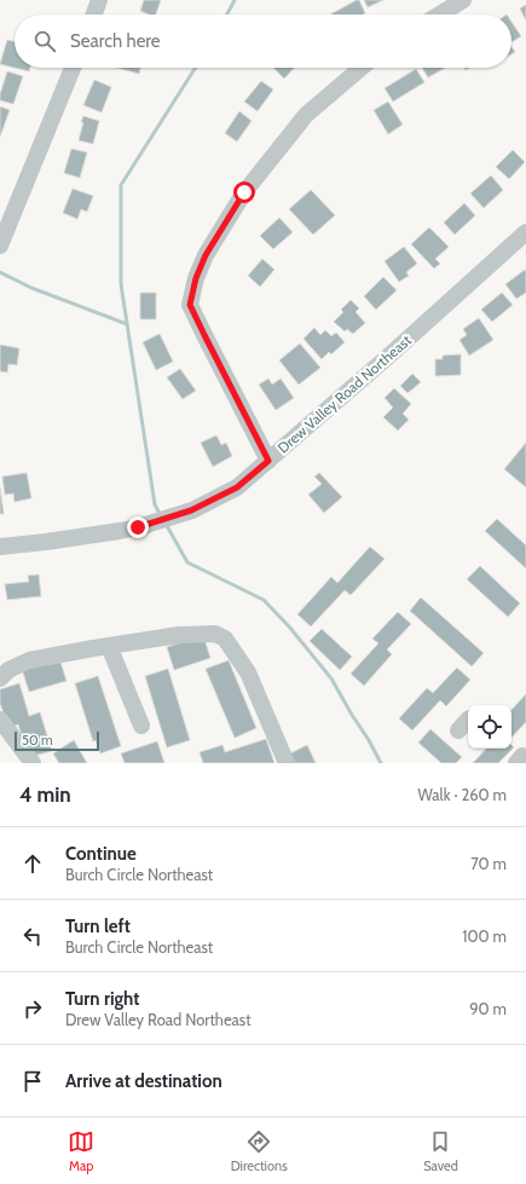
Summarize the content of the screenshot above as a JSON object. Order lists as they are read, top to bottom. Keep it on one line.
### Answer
{"streets":{"street":["Drew Valley Road Northeast"]},"scale_bar":"50 m","page":{"search":"Search here","scale":"50 m","heading":["4 min","Walk · 260 m"],"list":[["Continue","Burch Circle Northeast","70 m"],["Turn left","Burch Circle Northeast","100 m"],["Turn right","Drew Valley Road Northeast","90 m"],"Arrive at destination"],"nav":["Map","Directions","Saved"]}}
